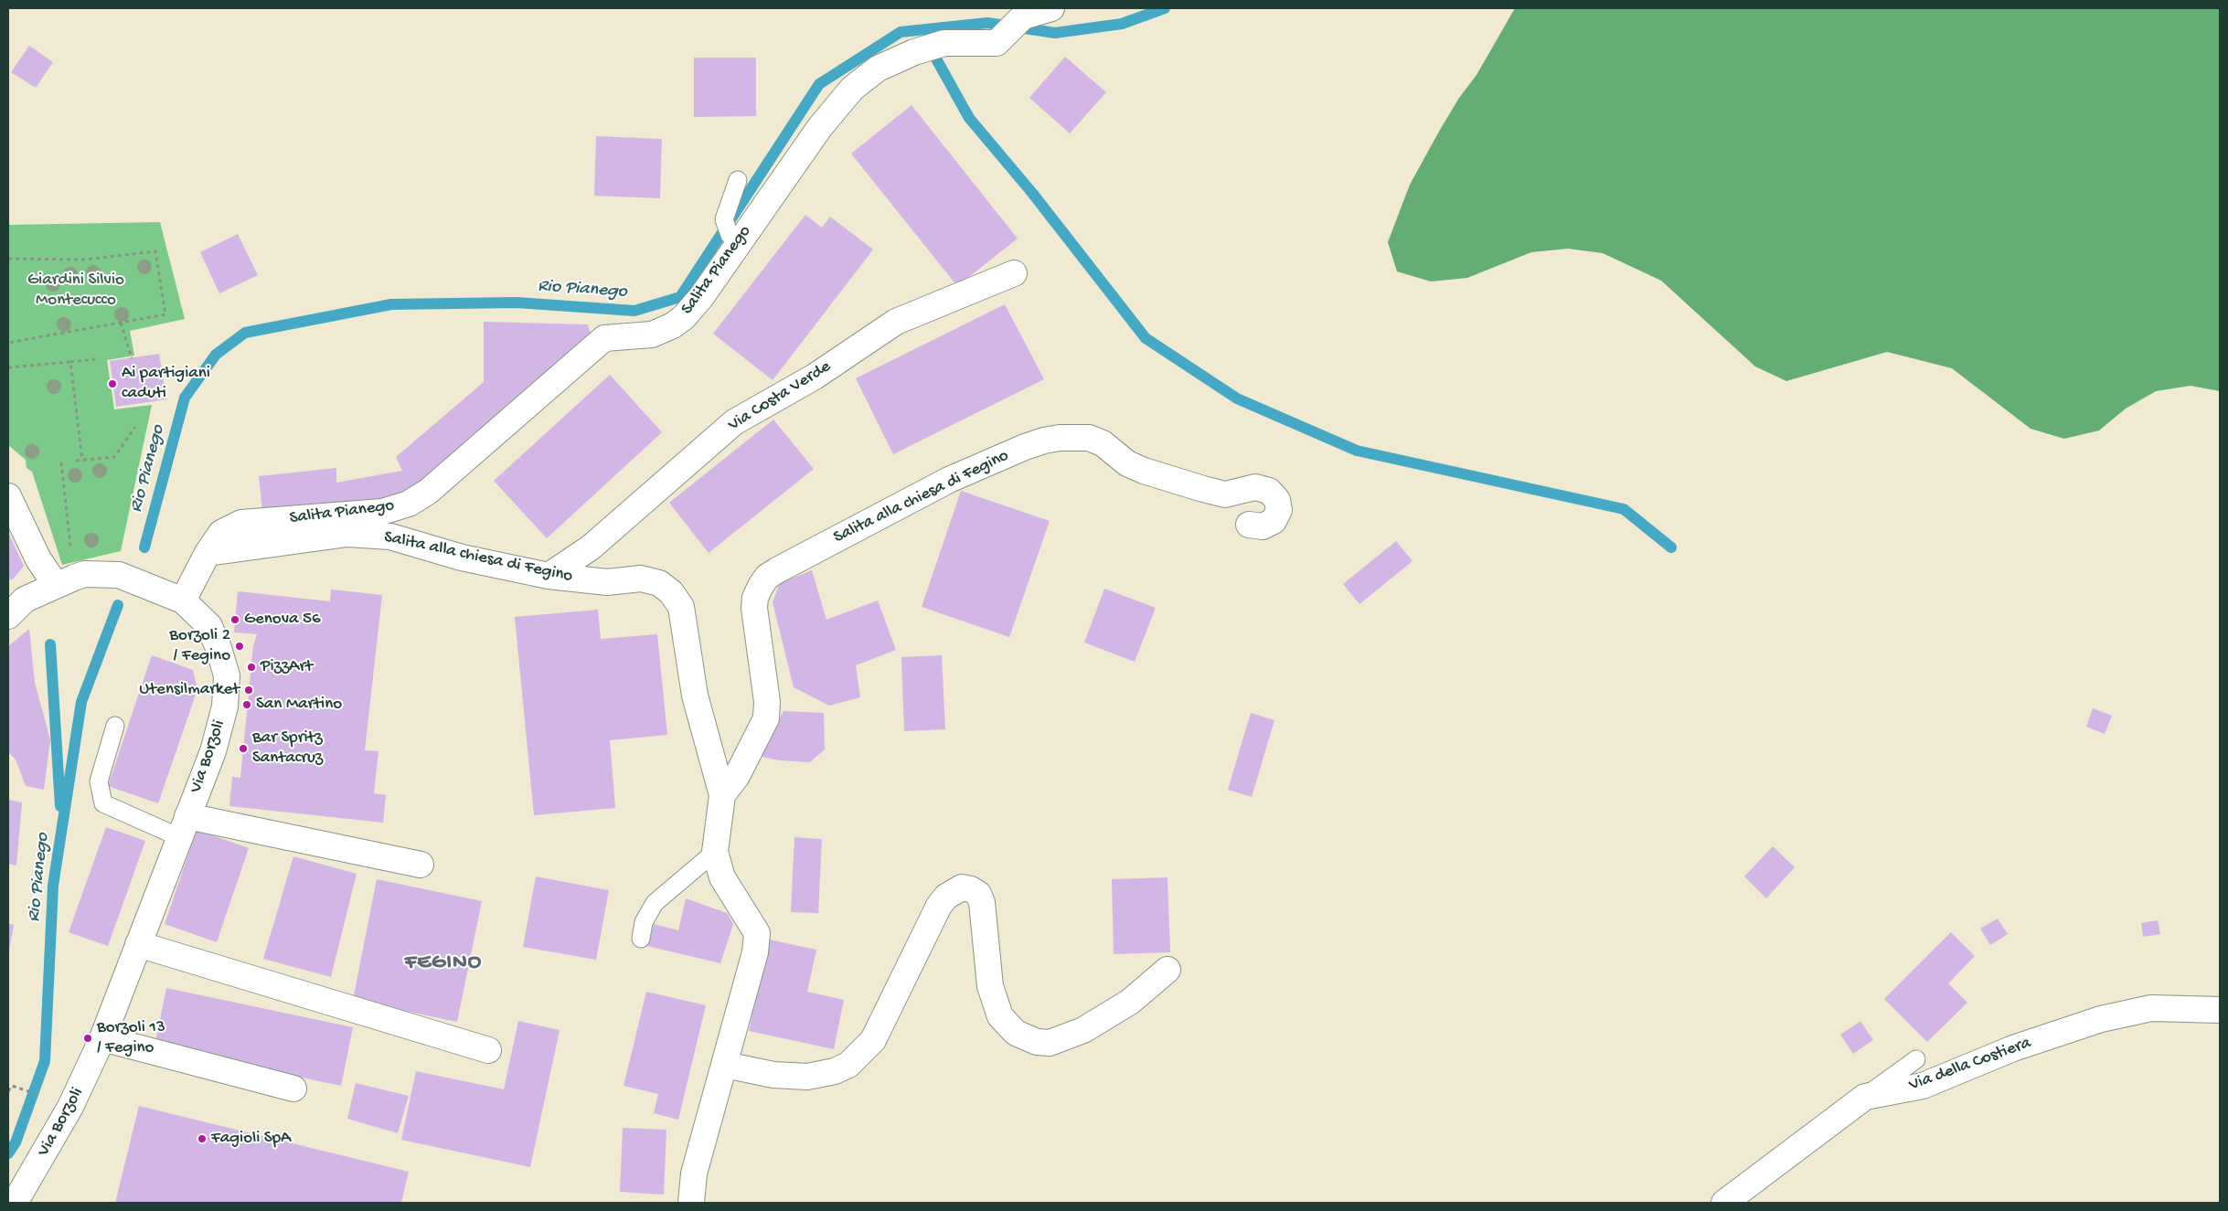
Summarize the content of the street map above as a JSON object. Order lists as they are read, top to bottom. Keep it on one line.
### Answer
{"streets":{"street":["Salita Pianego","Via Costa Verde","Salita alla chiesa di Fegino","Via Borzoli","Via della Costiera"]},"crossings":[["Salita Pianego","Salita alla chiesa di Fegino"],["Via Costa Verde","Salita alla chiesa di Fegino"]],"districts":["FEGINO"],"water":["Rio Pianego"],"parks":["Giardini Silvio Montecucco"],"places":["Ai partigiani caduti","Genova 56","Borzoli 2 / Fegino","PizzArt","Utensilmarket","San Martino","Bar Spritz Santacruz","Borzoli 13 / Fegino","Fagioli SpA"]}
